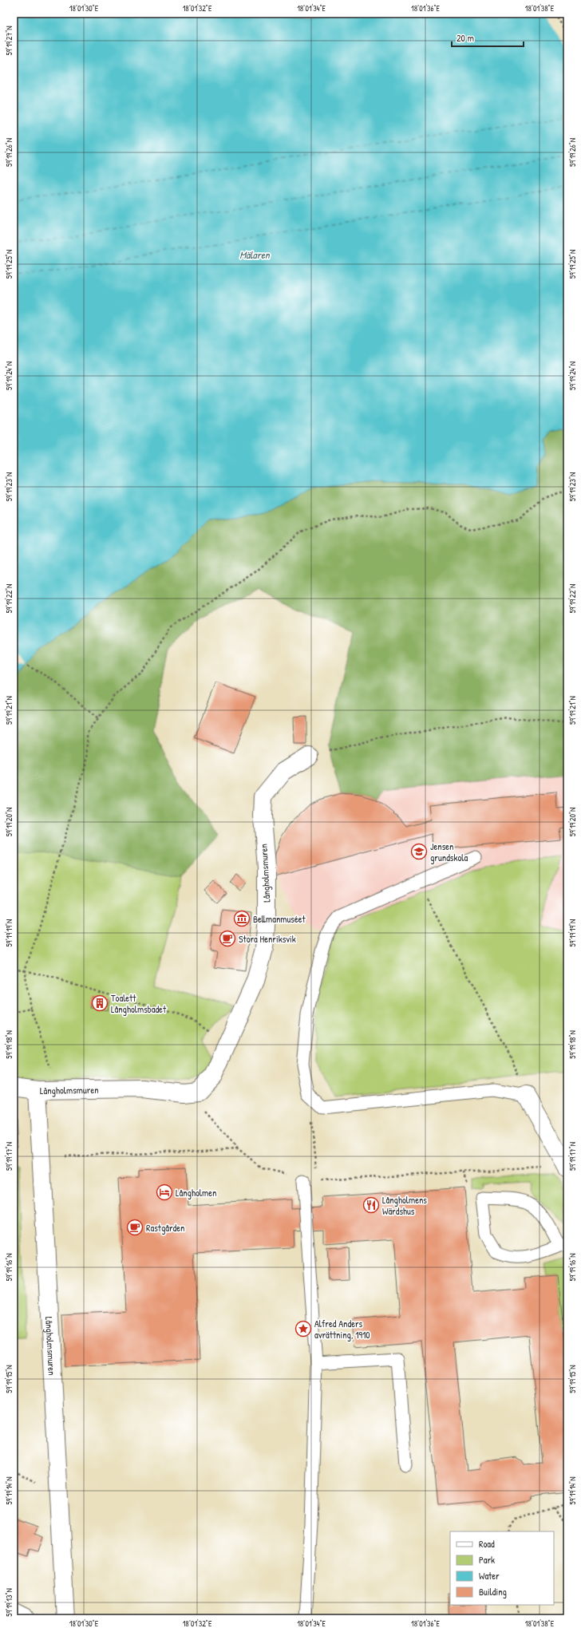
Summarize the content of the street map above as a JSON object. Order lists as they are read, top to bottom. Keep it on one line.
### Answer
{"streets":{"street":["Långholmsmuren"]},"water":["Mälaren"],"places":{"school or university":["Jensen grundskola"],"museum":["Bellmanmuséet"],"cafe":["Stora Henriksvik","Rastgården"],"building":["Toalett Långholmsbadet"],"hotel":["Långholmen"],"restaurant":["Långholmens Wärdshus"],"place":["Alfred Anders avrättning, 1910"]},"legend":["Road","Park","Water","Building"],"scale_bar":"20 m","coordinates":["18°01'30\"E","18°01'32\"E","18°01'34\"E","18°01'36\"E","18°01'38\"E","59°19'27\"N","59°19'26\"N","59°19'25\"N","59°19'24\"N","59°19'23\"N","59°19'22\"N","59°19'21\"N","59°19'20\"N","59°19'19\"N","59°19'18\"N","59°19'17\"N","59°19'16\"N","59°19'15\"N","59°19'14\"N","59°19'13\"N"]}
